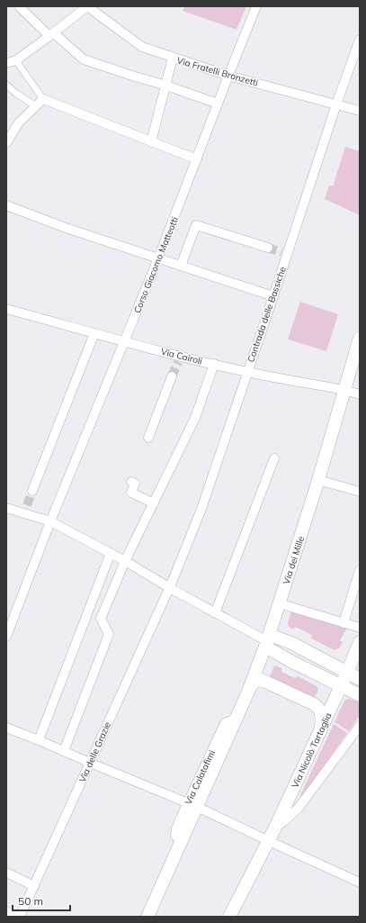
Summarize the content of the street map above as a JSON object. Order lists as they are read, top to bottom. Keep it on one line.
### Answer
{"streets":{"main road":["Via dei Mille","Via Nicolò Tartaglia","Via Calatafimi"],"street":["Via Fratelli Bronzetti","Corso Giacomo Matteotti","Contrada delle Bassiche","Via Cairoli","Via delle Grazie"]},"crossings":[["Via Fratelli Bronzetti","Corso Giacomo Matteotti"],["Via Fratelli Bronzetti","Contrada delle Bassiche"],["Corso Giacomo Matteotti","Via Cairoli"],["Contrada delle Bassiche","Via Cairoli"],["Contrada delle Bassiche","Via delle Grazie"],["Via Cairoli","Via dei Mille"],["Via dei Mille","Via Calatafimi"]],"scale_bar":"50 m"}
